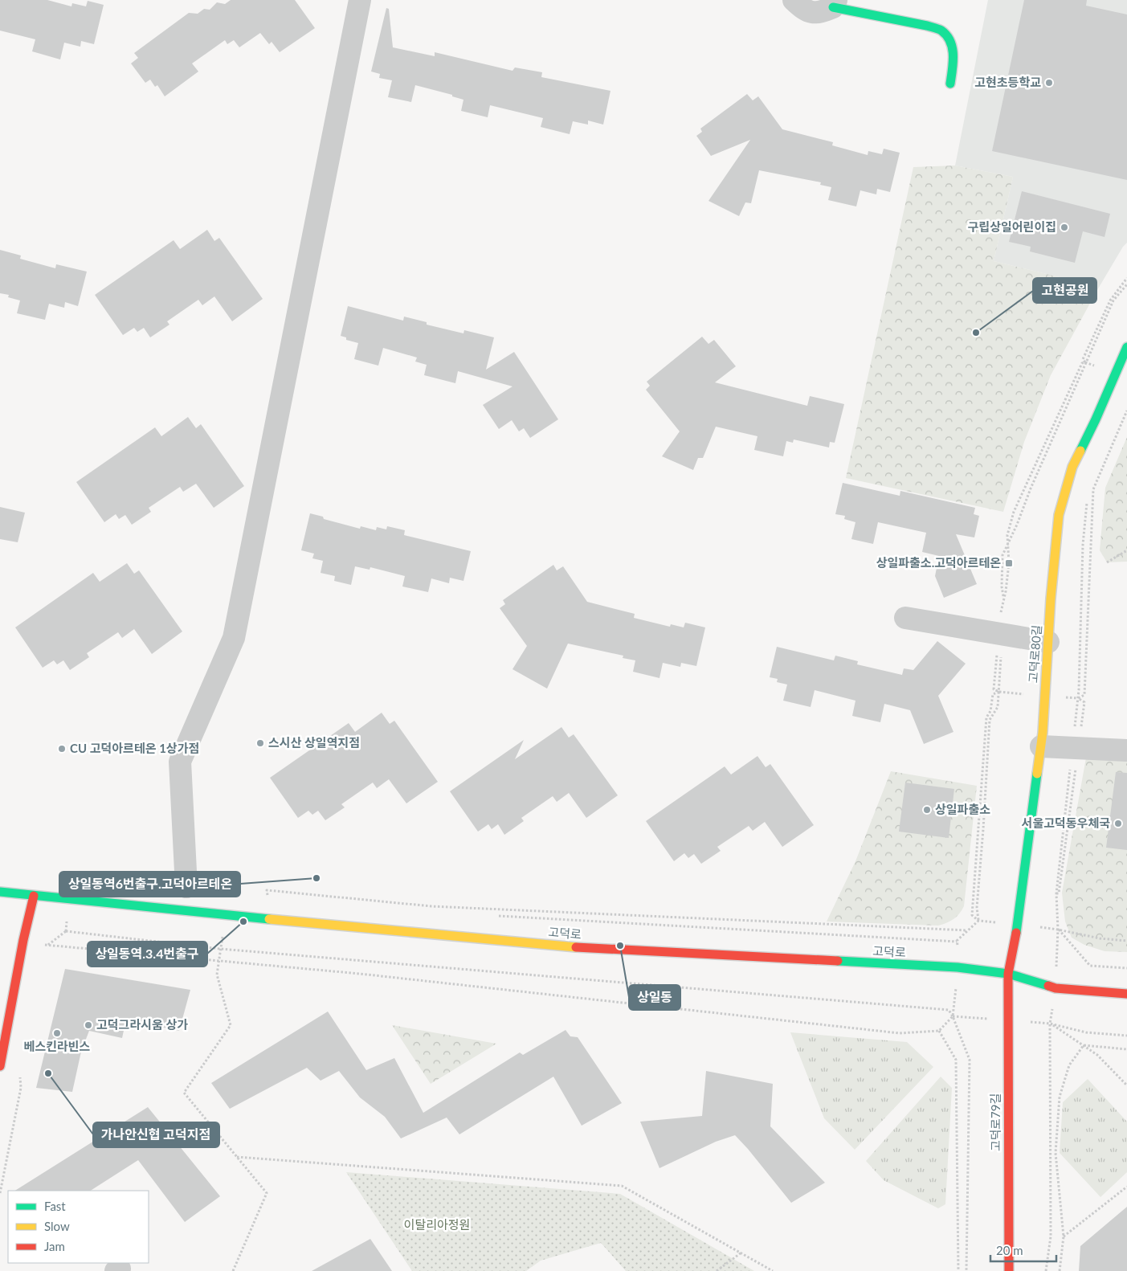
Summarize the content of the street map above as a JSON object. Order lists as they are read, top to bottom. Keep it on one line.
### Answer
{"streets":{"street":["고덕로80길","고덕로","고덕로79길"]},"crossings":[["고덕로80길","고덕로"],["고덕로80길","고덕로79길"],["고덕로","고덕로79길"]],"parks":["이탈리아정원"],"places":{"other":["고현초등학교","구립상일어린이집","고현공원","스시산 상일역지점","CU 고덕아르테온 1상가점","상일파출소","서울고덕동우체국","상일동역6번출구.고덕아르테온","상일동역.3.4번출구","상일동","고덕그라시움 상가","베스킨라빈스","가나안신협 고덕지점"],"transit":["상일파출소.고덕아르테온"]},"legend":["Fast","Slow","Jam"],"scale_bar":"20 m"}
